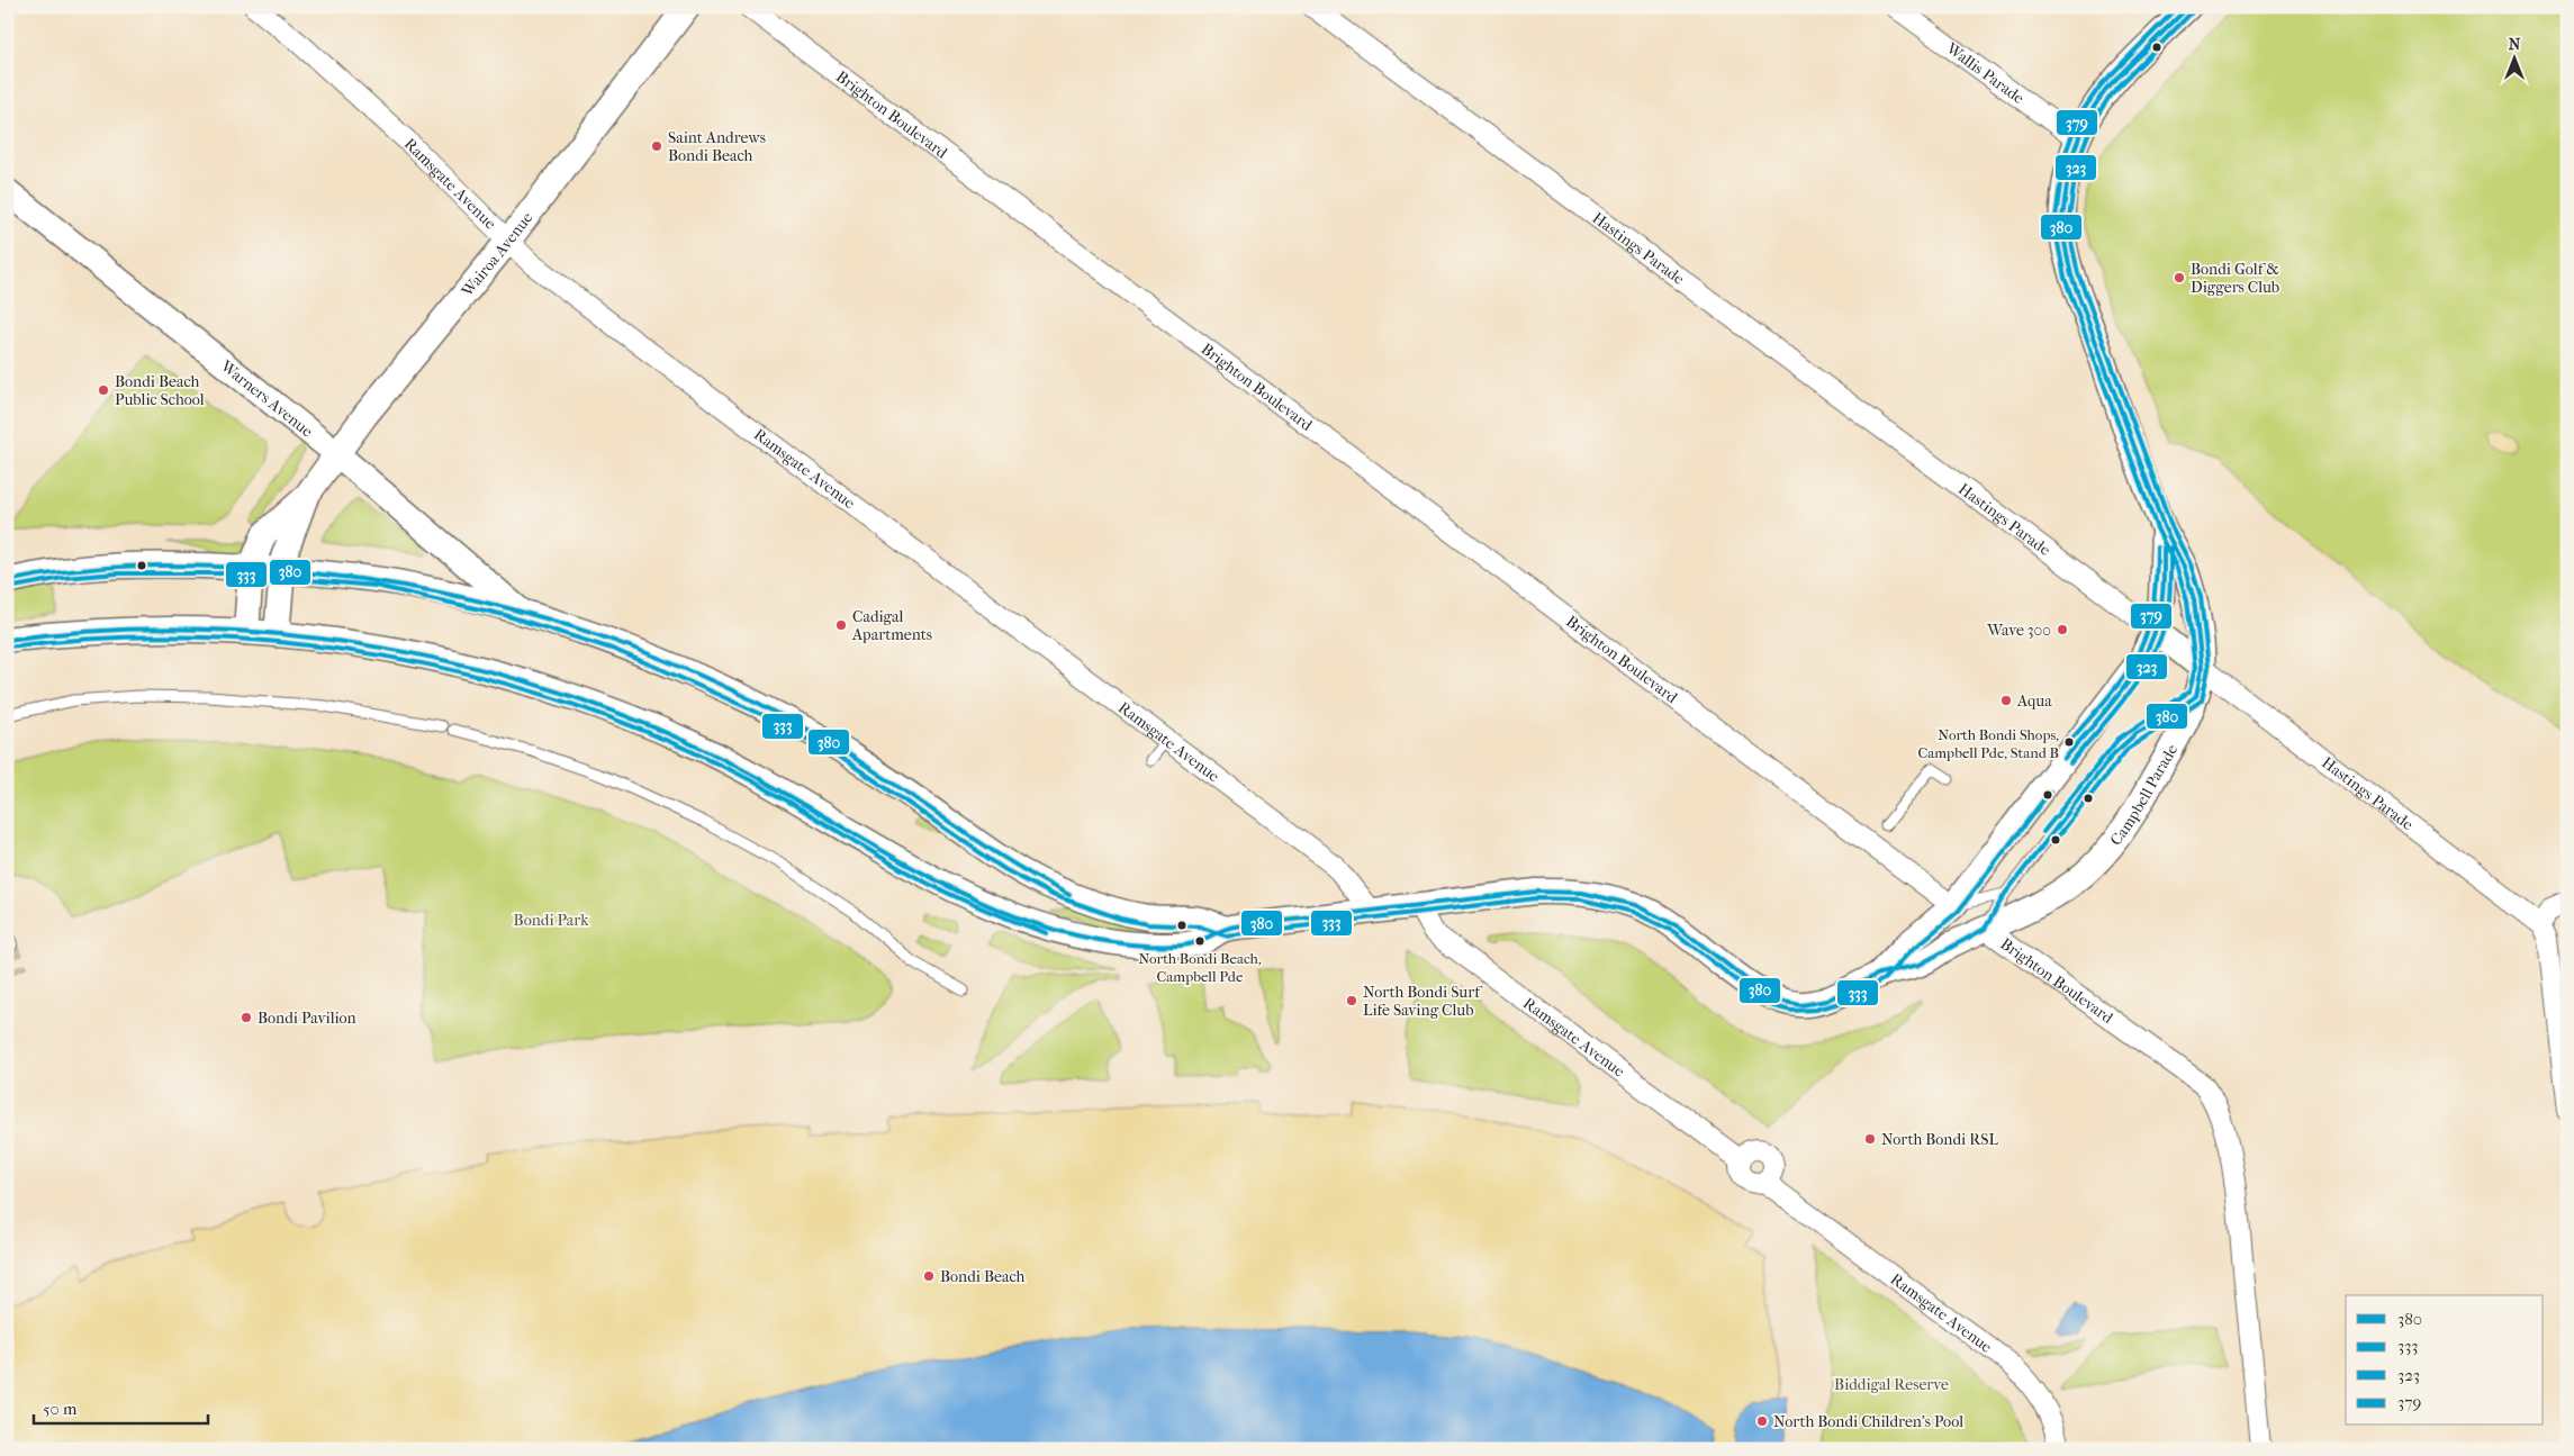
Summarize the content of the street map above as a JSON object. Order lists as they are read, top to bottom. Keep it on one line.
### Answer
{"streets":{"street":["Wallis Parade","Brighton Boulevard","Ramsgate Avenue","Hastings Parade","Wairoa Avenue","Warners Avenue","Campbell Parade"]},"crossings":[["Brighton Boulevard","Campbell Parade"],["Ramsgate Avenue","Wairoa Avenue"],["Ramsgate Avenue","Campbell Parade"],["Hastings Parade","Campbell Parade"],["Wairoa Avenue","Warners Avenue"],["Wairoa Avenue","Campbell Parade"],["Warners Avenue","Campbell Parade"]],"parks":["Bondi Park","Biddigal Reserve"],"places":["Saint Andrews Bondi Beach","Bondi Golf & Diggers Club","Bondi Beach Public School","Cadigal Apartments","Wave 300","Aqua","North Bondi Shops, Campbell Pde, Stand B","North Bondi Beach, Campbell Pde","North Bondi Surf Life Saving Club","Bondi Pavilion","North Bondi RSL","Bondi Beach","North Bondi Children's Pool"],"lines":["transit line 380","transit line 379","transit line 323","transit line 333"],"legend":["380","333","323","379"],"scale_bar":"50 m","north":"top"}
